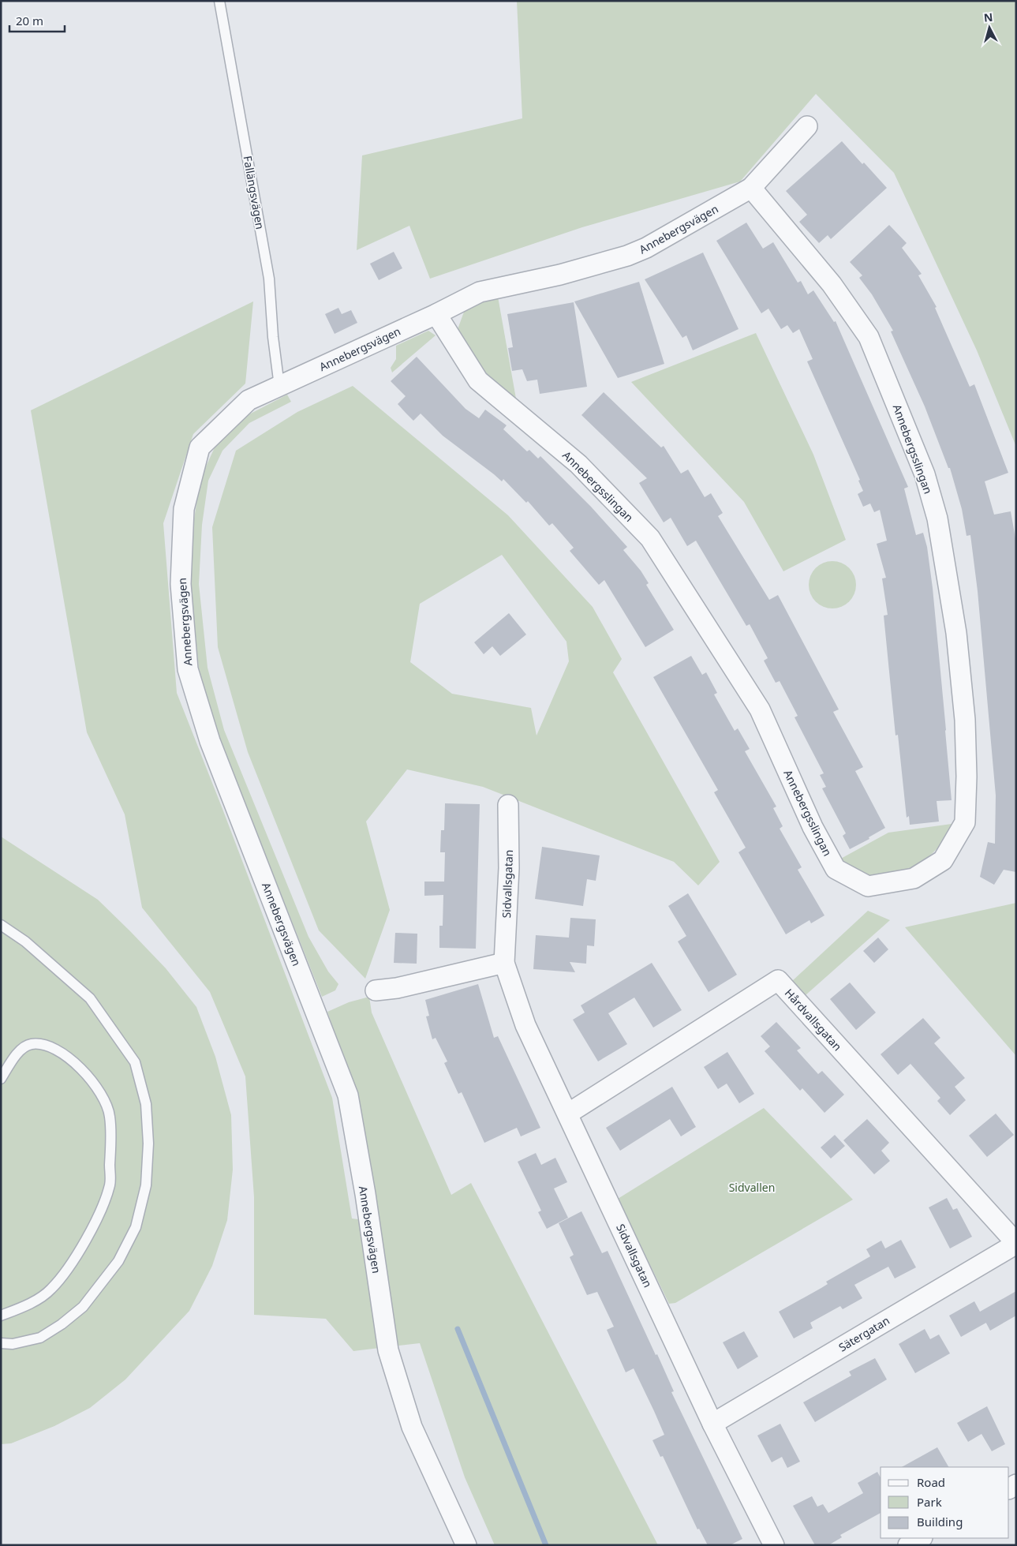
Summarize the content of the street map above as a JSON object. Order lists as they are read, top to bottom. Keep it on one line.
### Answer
{"streets":{"street":["Annebergsvägen","Annebergsslingan","Sidvallsgatan","Hårdvallsgatan","Sätergatan"],"lane":["Fallängsvägen"]},"crossings":[["Fallängsvägen","Annebergsvägen"],["Annebergsvägen","Annebergsslingan"],["Sidvallsgatan","Hårdvallsgatan"],["Sidvallsgatan","Sätergatan"],["Hårdvallsgatan","Sätergatan"]],"parks":["Sidvallen"],"legend":["Road","Park","Building"],"scale_bar":"20 m","north":"top"}
